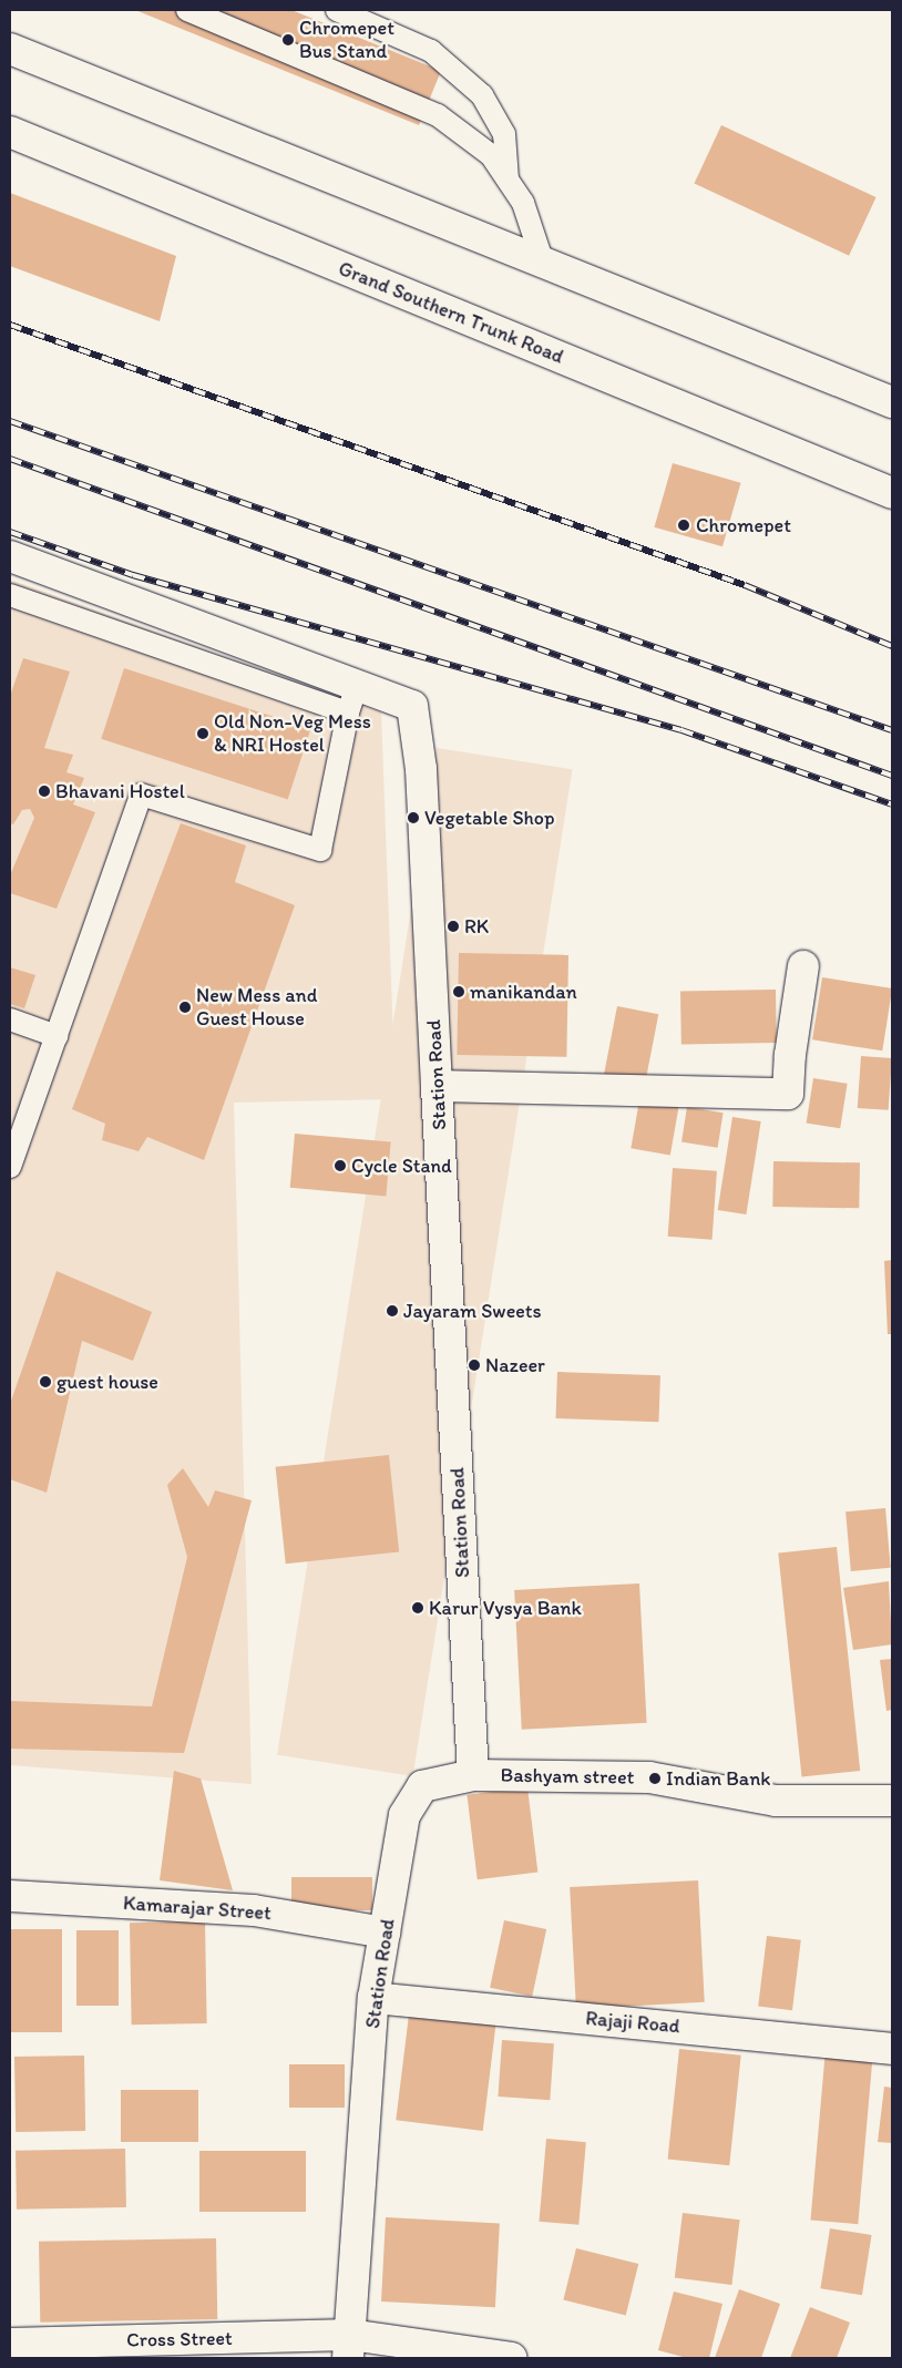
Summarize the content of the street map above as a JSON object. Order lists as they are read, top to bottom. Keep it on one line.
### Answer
{"streets":{"street":["Grand Southern Trunk Road","Station Road","Bashyam street","Kamarajar Street","Rajaji Road","Cross Street"]},"crossings":[["Station Road","Bashyam street"],["Station Road","Kamarajar Street"],["Station Road","Rajaji Road"],["Station Road","Cross Street"]],"places":["Chromepet Bus Stand","Chromepet","Old Non-Veg Mess & NRI Hostel","Bhavani Hostel","Vegetable Shop","RK","manikandan","New Mess and Guest House","Cycle Stand","Jayaram Sweets","Nazeer","guest house","Karur Vysya Bank","Indian Bank"]}
